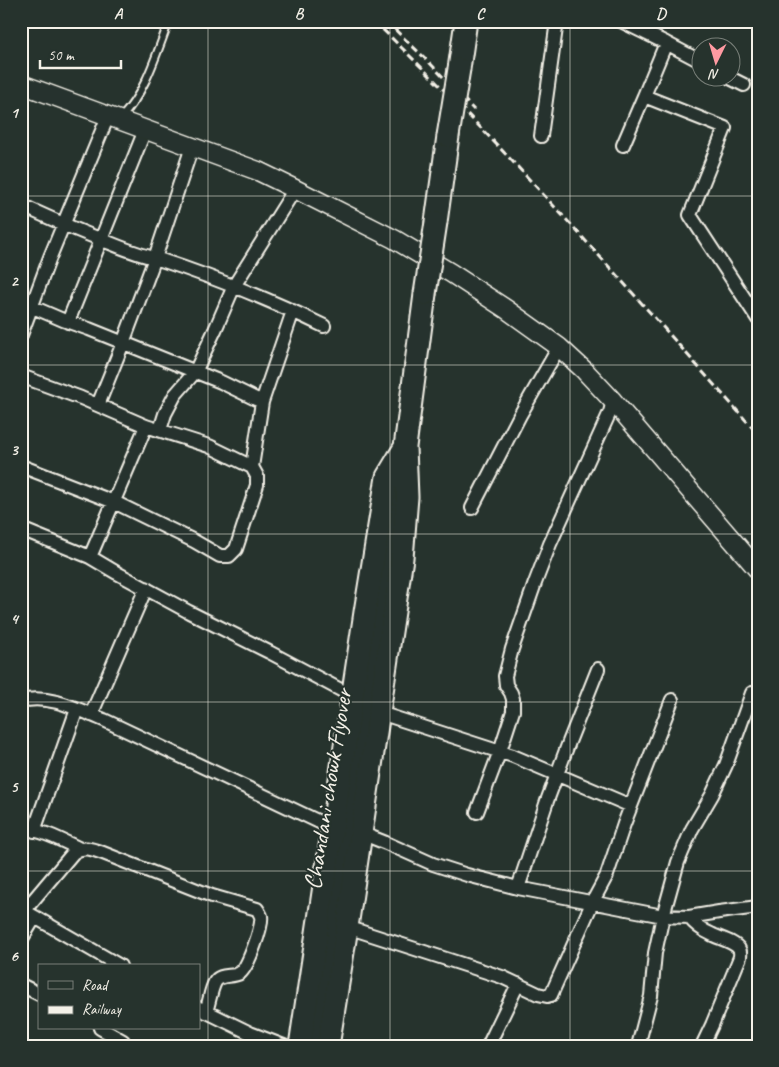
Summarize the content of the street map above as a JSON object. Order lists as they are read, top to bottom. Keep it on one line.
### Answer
{"streets":{"main road":["Chandani chowk Flyover"]},"legend":["Road","Railway"],"scale_bar":"50 m","north":"bottom","grid":{"columns":["A","B","C","D"],"rows":["1","2","3","4","5","6"]}}
